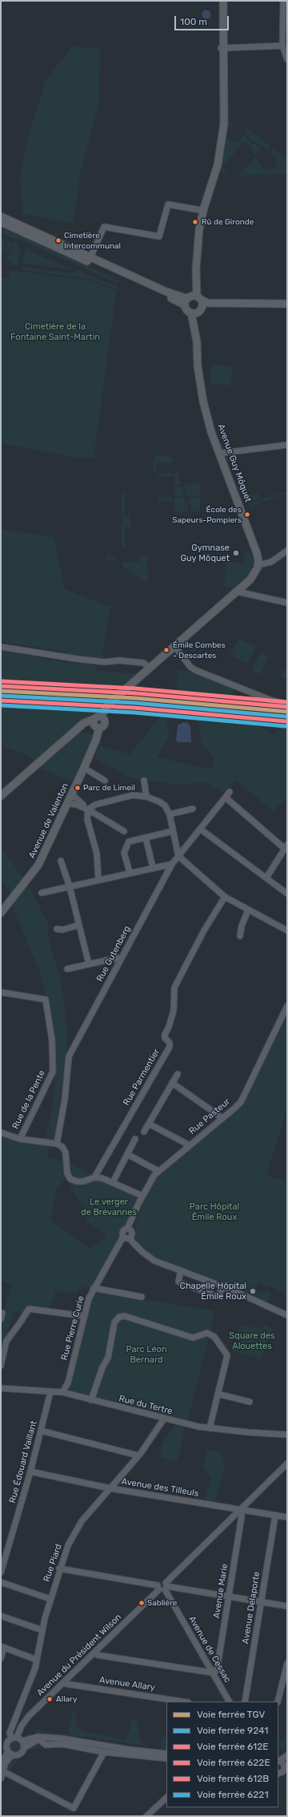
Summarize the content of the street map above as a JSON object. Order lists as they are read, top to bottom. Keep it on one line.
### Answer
{"streets":{"main road":["Avenue Guy Môquet","Avenue de Valenton"],"street":["Rue Gutenberg","Rue Parmentier","Rue de la Pente","Rue Pasteur","Rue Pierre Curie","Rue du Tertre","Rue Édouard Vaillant","Avenue des Tilleuls","Rue Piard","Avenue Marie","Avenue Delaporte","Avenue de Cessac","Avenue du Président Wilson","Avenue Allary"]},"crossings":[["Rue Pasteur","Rue Pierre Curie"],["Rue Pierre Curie","Rue du Tertre"],["Rue du Tertre","Rue Édouard Vaillant"],["Rue du Tertre","Rue Piard"],["Rue Édouard Vaillant","Avenue des Tilleuls"],["Avenue des Tilleuls","Rue Piard"],["Avenue des Tilleuls","Avenue Marie"],["Avenue des Tilleuls","Avenue Delaporte"],["Avenue des Tilleuls","Avenue du Président Wilson"],["Rue Piard","Avenue du Président Wilson"],["Avenue Marie","Avenue de Cessac"],["Avenue Marie","Avenue du Président Wilson"],["Avenue de Cessac","Avenue du Président Wilson"],["Avenue du Président Wilson","Avenue Allary"]],"parks":["Cimetière de la Fontaine Saint-Martin","Le verger de Brévannes","Parc Hôpital Émile Roux","Square des Alouettes","Parc Léon Bernard"],"places":["Rû de Gironde","Cimetière Intercommunal","École des Sapeurs-Pompiers","Gymnase Guy Môquet","Émile Combes - Descartes","Parc de Limeil","Chapelle Hôpital Émile Roux","Sablière","Allary"],"lines":["rail line 612B","rail line 612E","rail line TGV","rail line 9241","rail line 622E","rail line 6221"],"legend":["Voie ferrée TGV","Voie ferrée 9241","Voie ferrée 612E","Voie ferrée 622E","Voie ferrée 612B","Voie ferrée 6221"],"scale_bar":"100 m"}
